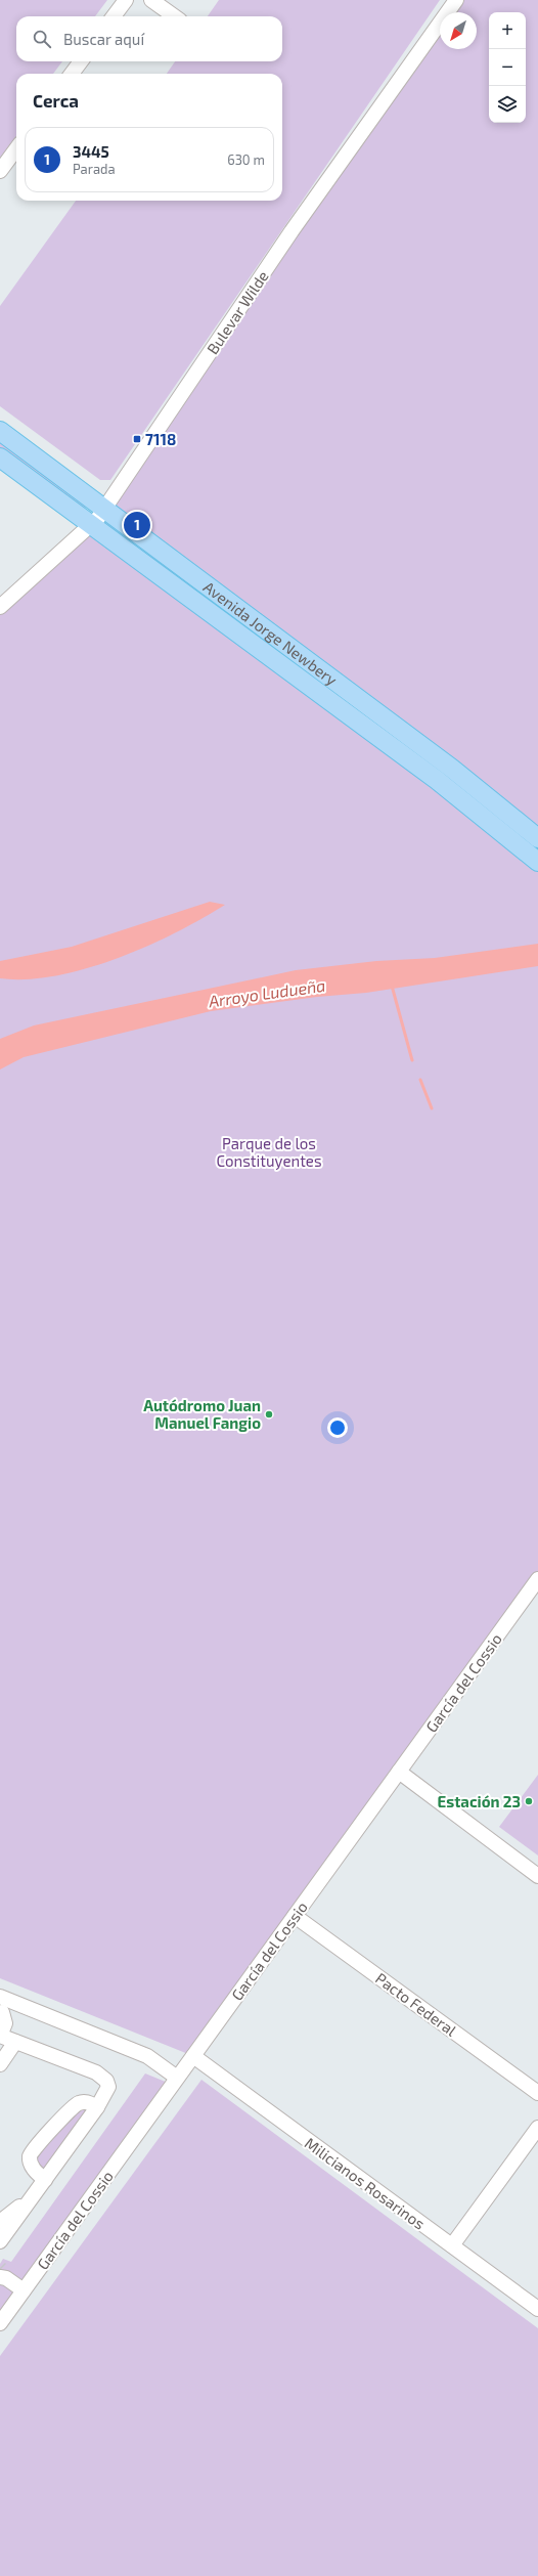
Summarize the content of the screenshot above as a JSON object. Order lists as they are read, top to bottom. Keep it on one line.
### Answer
{"streets":{"main road":["Avenida Jorge Newbery"],"street":["Bulevar Wilde","García del Cossio","Pacto Federal","Milicianos Rosarinos"]},"crossings":[["Bulevar Wilde","Avenida Jorge Newbery"],["García del Cossio","Pacto Federal"],["García del Cossio","Milicianos Rosarinos"]],"water":["Arroyo Ludueña"],"parks":["Parque de los Constituyentes"],"places":{"transit":["7118"],"other":["Autódromo Juan Manuel Fangio","Estación 23"]},"north":"bottom left","page":{"map_buttons":["+","−"],"search":"Buscar aquí","heading":"Cerca","list":[{"mark":"1","name":"3445","note":"Parada","value":"630 m"}],"pins":"1"}}
